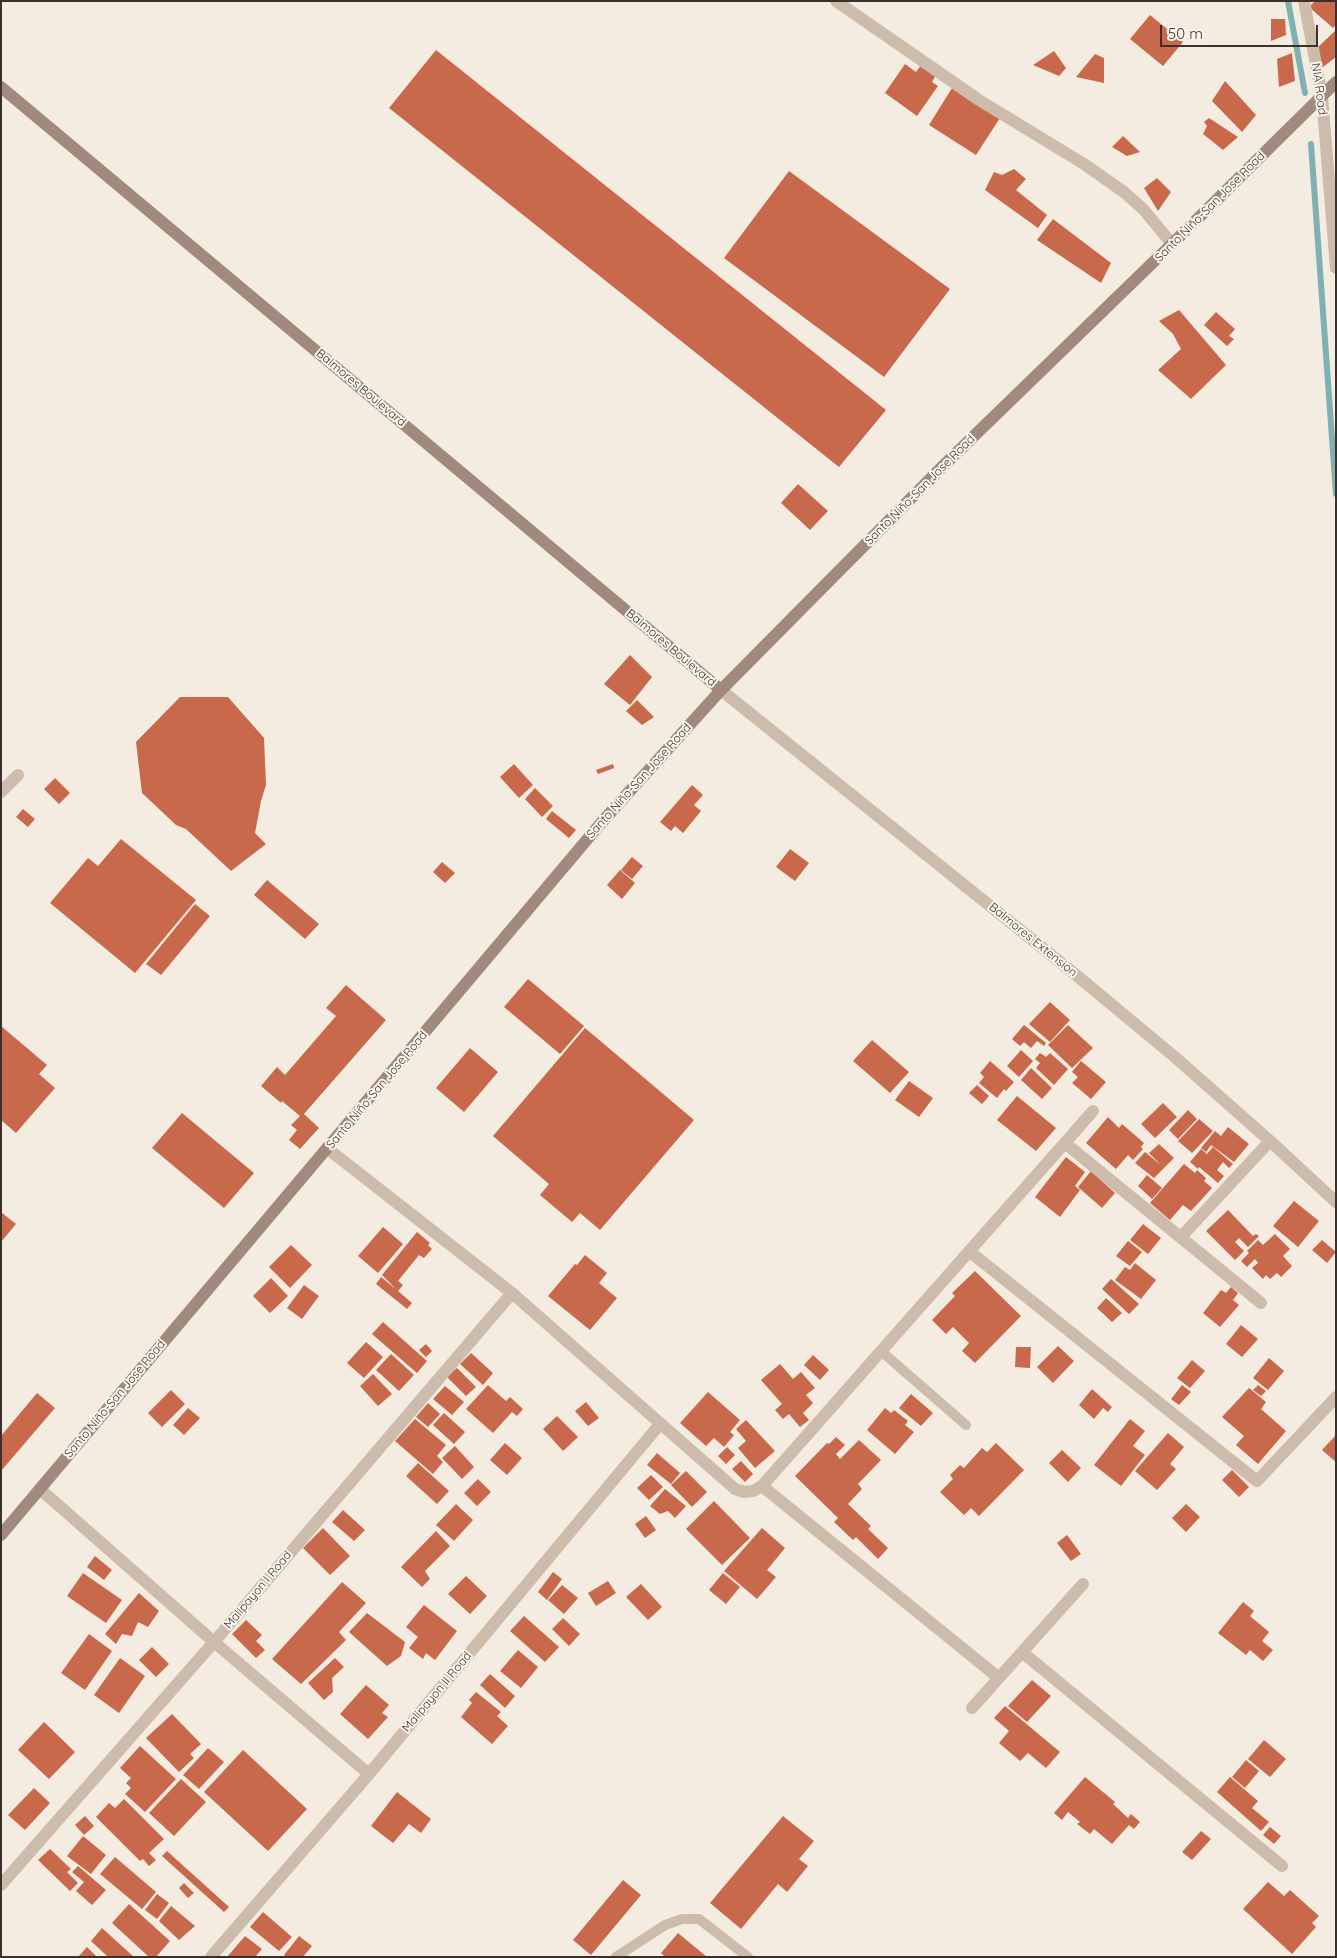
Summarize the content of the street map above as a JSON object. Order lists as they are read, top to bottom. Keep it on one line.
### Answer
{"streets":{"main road":["Santo Niño-San Jose Road","Balmores Boulevard"],"street":["NIA Road","Balmores Extension","Malipayon I Road","Malipayon II Road"]},"crossings":[["NIA Road","Santo Niño-San Jose Road"],["Santo Niño-San Jose Road","Balmores Boulevard"],["Santo Niño-San Jose Road","Balmores Extension"],["Balmores Boulevard","Balmores Extension"]],"scale_bar":"50 m"}
